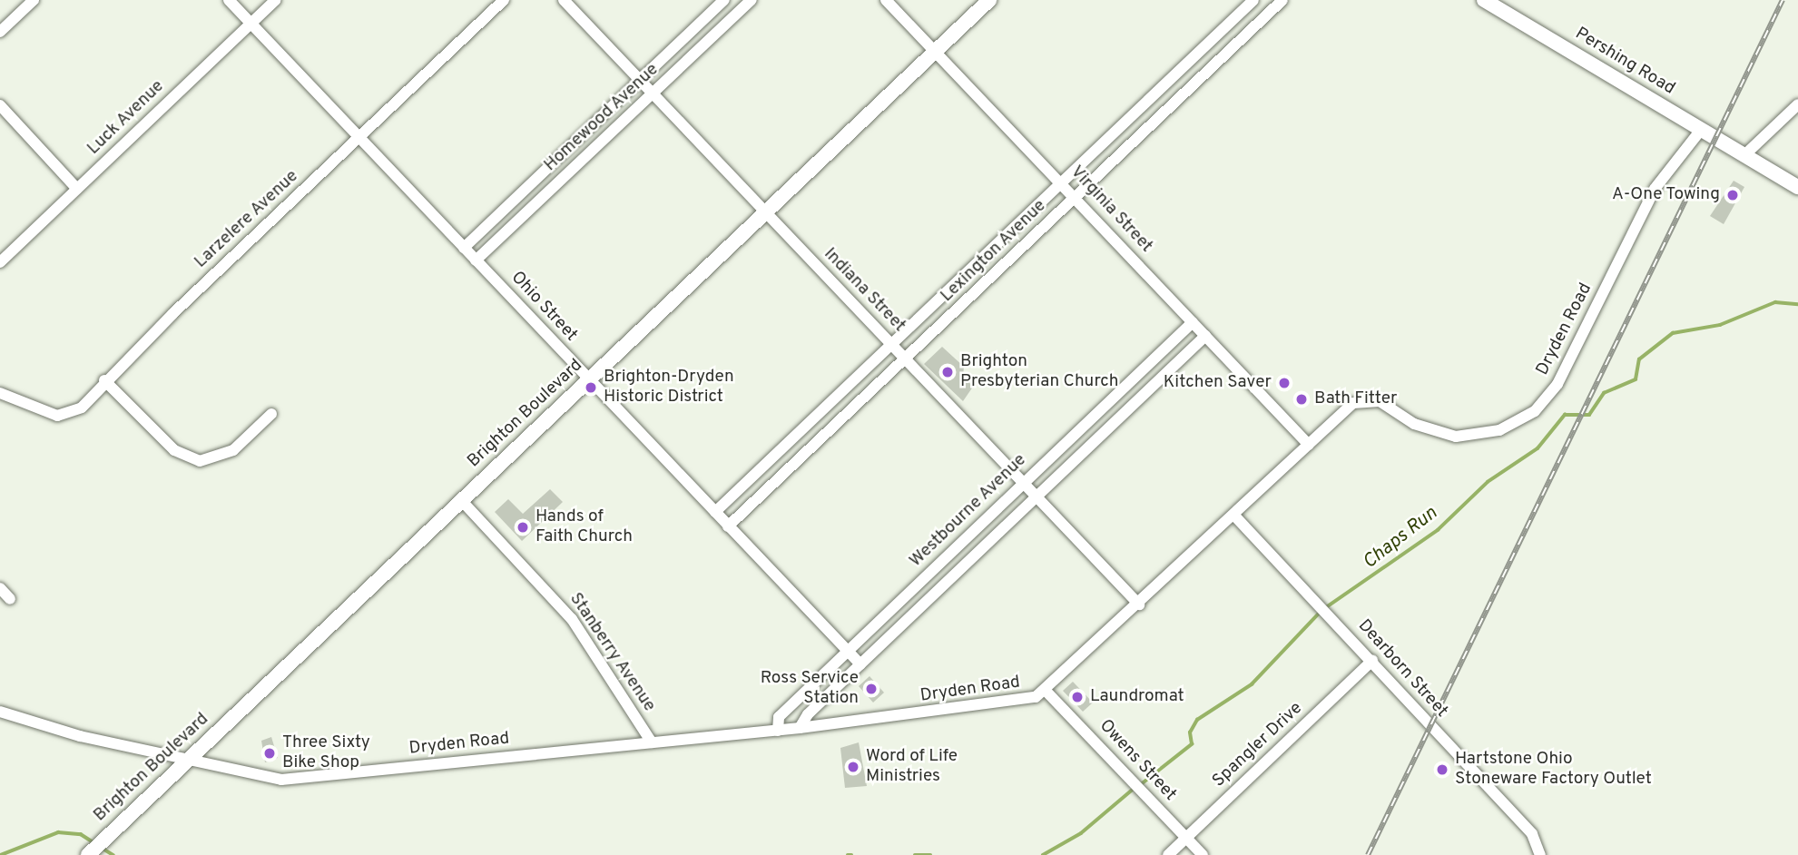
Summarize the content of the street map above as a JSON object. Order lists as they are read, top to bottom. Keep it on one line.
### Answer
{"streets":{"street":["Pershing Road","Luck Avenue","Homewood Avenue","Virginia Street","Larzelere Avenue","Lexington Avenue","Indiana Street","Ohio Street","Dryden Road","Brighton Boulevard","Westbourne Avenue","Stanberry Avenue","Dearborn Street","Spangler Drive","Owens Street"]},"crossings":[["Pershing Road","Dryden Road"],["Luck Avenue","Ohio Street"],["Homewood Avenue","Indiana Street"],["Homewood Avenue","Ohio Street"],["Virginia Street","Lexington Avenue"],["Virginia Street","Dryden Road"],["Virginia Street","Brighton Boulevard"],["Virginia Street","Westbourne Avenue"],["Larzelere Avenue","Ohio Street"],["Lexington Avenue","Indiana Street"],["Lexington Avenue","Ohio Street"],["Indiana Street","Dryden Road"],["Indiana Street","Brighton Boulevard"],["Indiana Street","Westbourne Avenue"],["Ohio Street","Brighton Boulevard"],["Ohio Street","Westbourne Avenue"],["Dryden Road","Brighton Boulevard"],["Dryden Road","Westbourne Avenue"],["Dryden Road","Stanberry Avenue"],["Dryden Road","Dearborn Street"],["Dryden Road","Owens Street"],["Brighton Boulevard","Stanberry Avenue"],["Dearborn Street","Spangler Drive"],["Spangler Drive","Owens Street"]],"water":["Chaps Run"],"places":["A-One Towing","Brighton Presbyterian Church","Kitchen Saver","Brighton-Dryden Historic District","Bath Fitter","Hands of Faith Church","Ross Service Station","Laundromat","Three Sixty Bike Shop","Word of Life Ministries","Hartstone Ohio Stoneware Factory Outlet"]}
